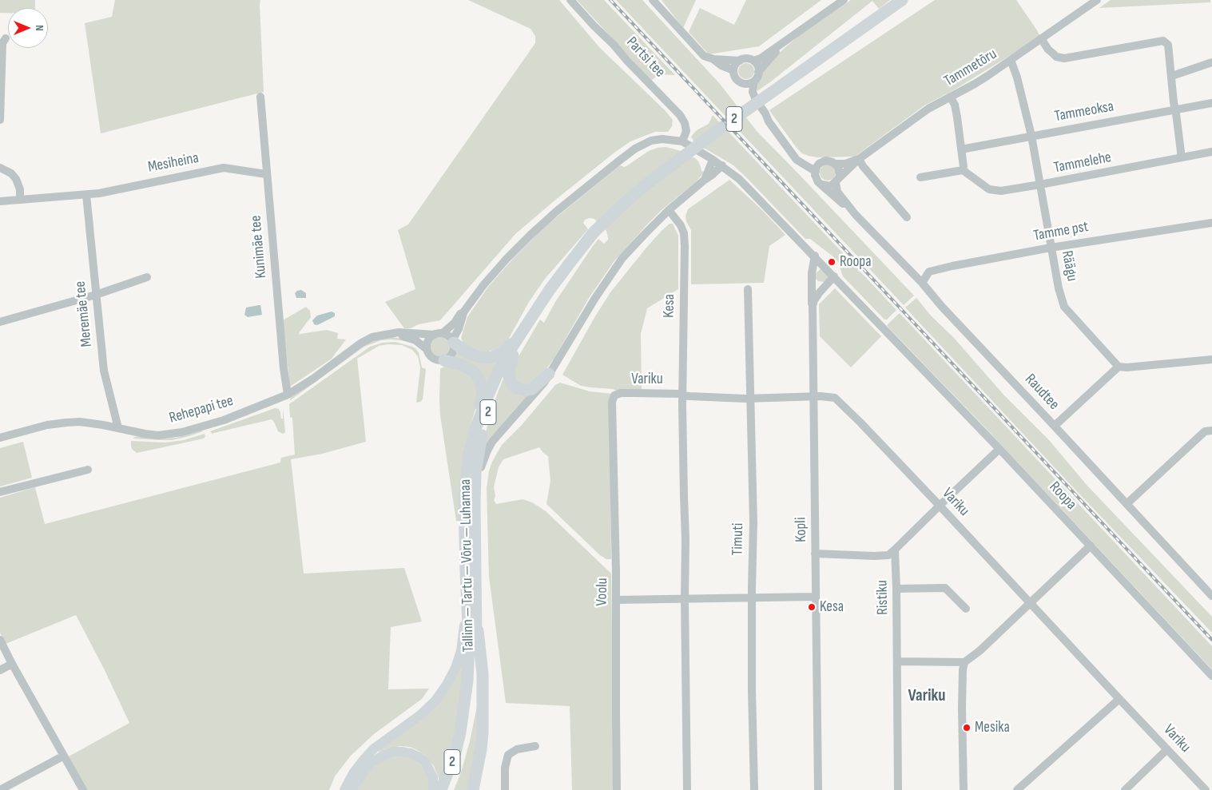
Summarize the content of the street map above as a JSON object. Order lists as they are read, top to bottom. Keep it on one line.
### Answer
{"streets":{"highway":["2","Tallinn — Tartu — Võru — Luhamaa"],"street":["Partsi tee","Tammetõru","Tammeoksa","Mesiheina","Tammelehe","Tamme pst","Kunimäe tee","Räägu","Kesa","Meremäe tee","Variku","Raudtee","Rehepapi tee","Roopa","Kopli","Timuti","Voolu","Ristiku"]},"crossings":[["Partsi tee","Roopa"],["Tammetõru","Räägu"],["Tammetõru","Raudtee"],["Tammeoksa","Räägu"],["Mesiheina","Kunimäe tee"],["Mesiheina","Meremäe tee"],["Tammelehe","Räägu"],["Tamme pst","Räägu"],["Tamme pst","Raudtee"],["Kunimäe tee","Rehepapi tee"],["Kesa","Variku"],["Meremäe tee","Rehepapi tee"],["Variku","Kopli"],["Variku","Timuti"],["Variku","Voolu"],["Roopa","Kopli"]],"districts":["Variku"],"places":["Roopa","Kesa","Mesika"],"north":"right"}
